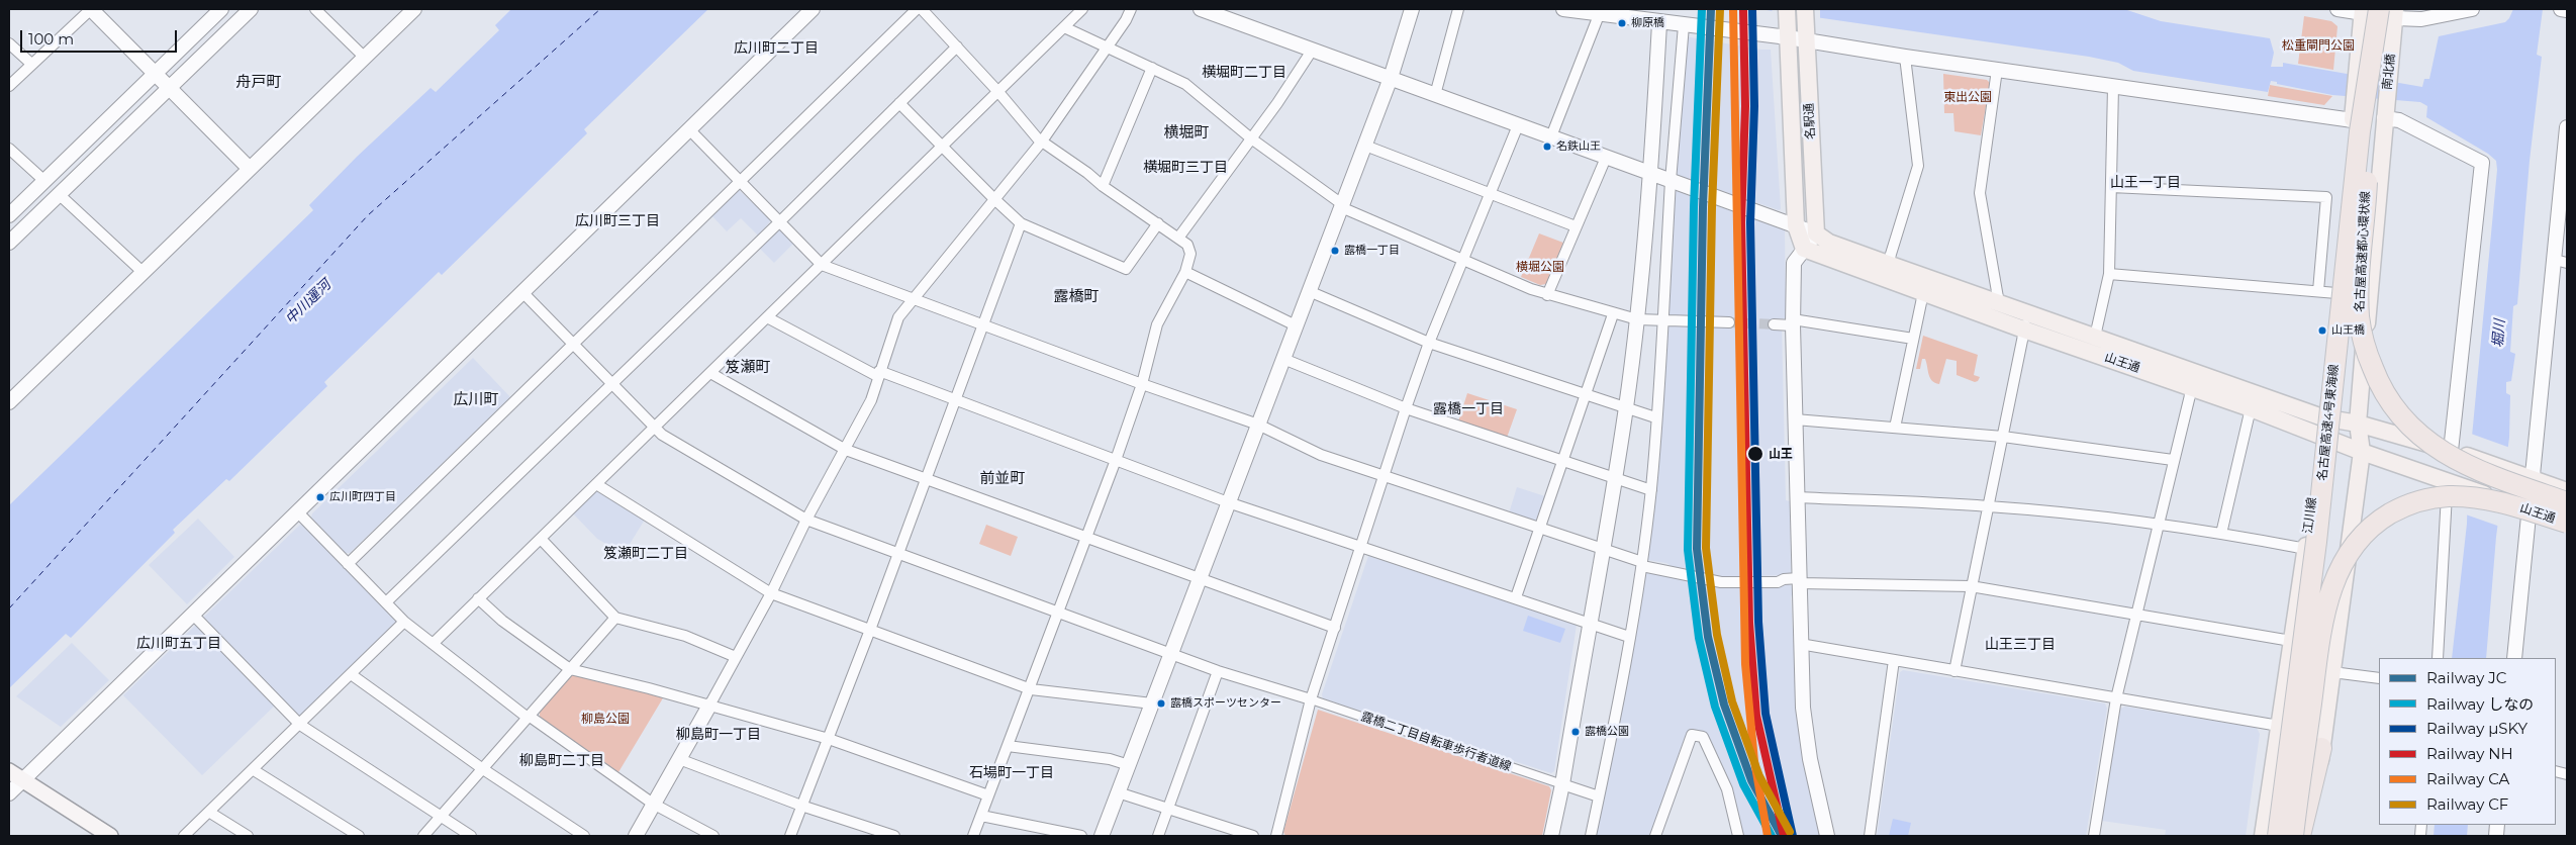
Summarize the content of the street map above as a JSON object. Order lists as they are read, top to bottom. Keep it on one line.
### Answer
{"streets":{"highway":["名古屋高速都心環状線","名古屋高速4号東海線"],"main road":["南北橋","名駅通","山王通","江川線"],"street":["露橋二丁目自転車歩行者道線"]},"crossings":[["南北橋","名古屋高速都心環状線"],["南北橋","名古屋高速4号東海線"],["南北橋","江川線"],["名駅通","山王通"],["名古屋高速都心環状線","名古屋高速4号東海線"],["名古屋高速都心環状線","江川線"],["山王通","江川線"],["名古屋高速4号東海線","江川線"]],"districts":["広川町二丁目","横堀町二丁目","舟戸町","横堀町","横堀町三丁目","山王一丁目","広川町三丁目","露橋町","笈瀬町","広川町","露橋一丁目","前並町","笈瀬町二丁目","広川町五丁目","山王三丁目","柳島町一丁目","柳島町二丁目","石場町一丁目"],"water":["中川運河","堀川"],"parks":["松重閘門公園","東出公園","横堀公園","柳島公園"],"places":["柳原橋","名鉄山王","露橋一丁目","山王橋","山王","広川町四丁目","露橋スポーツセンター","露橋公園"],"lines":["rail line JC","rail line しなの","rail line μSKY","rail line NH","rail line CA","rail line CF"],"legend":["Railway JC","Railway しなの","Railway μSKY","Railway NH","Railway CA","Railway CF"],"scale_bar":"100 m"}
